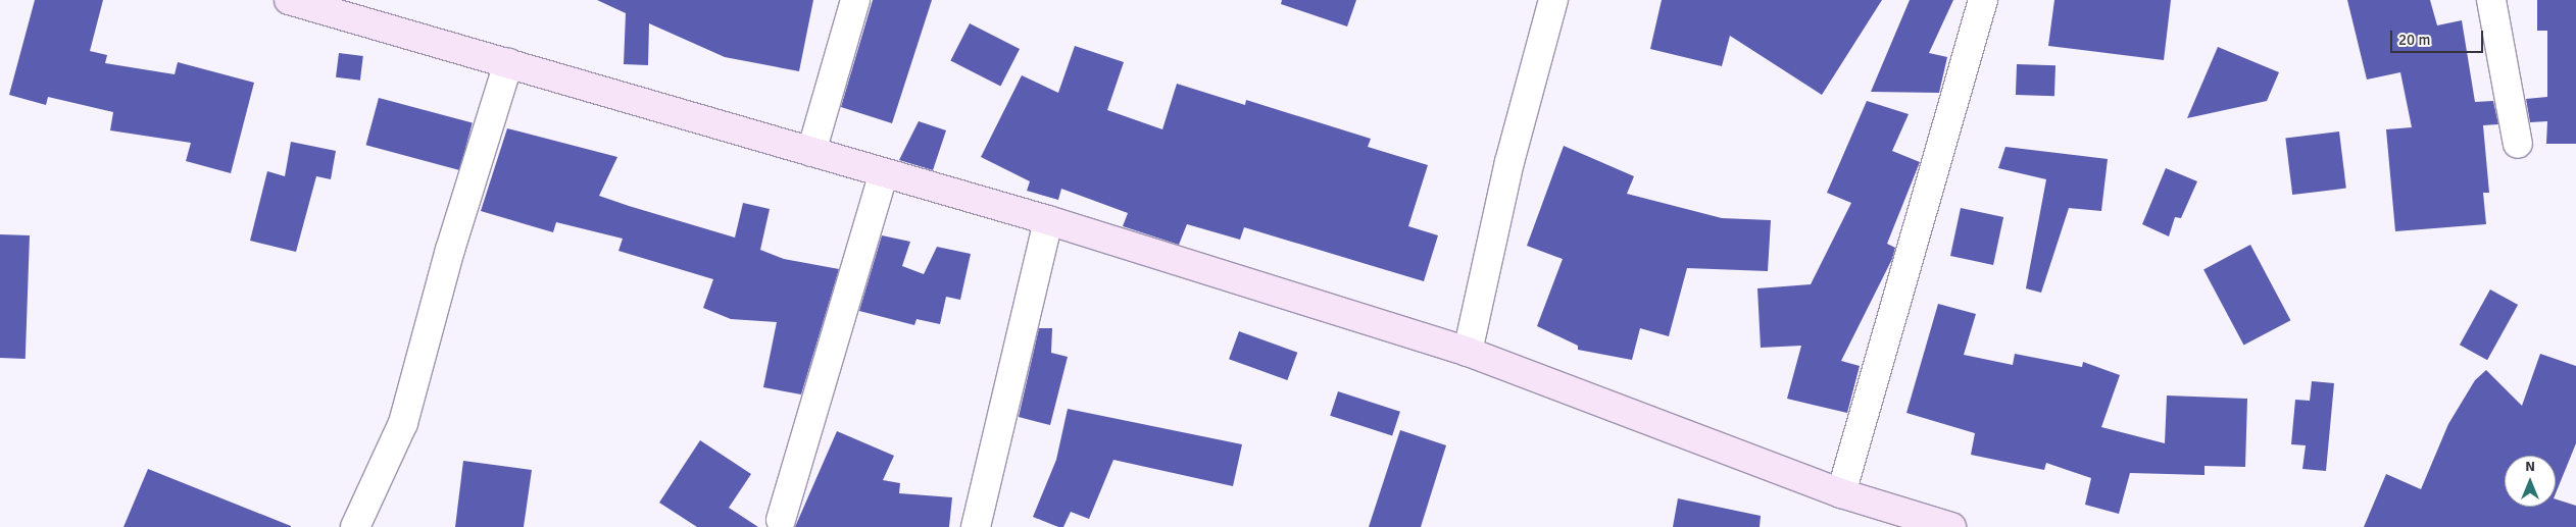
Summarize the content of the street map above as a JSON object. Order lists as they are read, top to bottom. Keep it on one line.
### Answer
{"scale_bar":"20 m","north":"top"}
